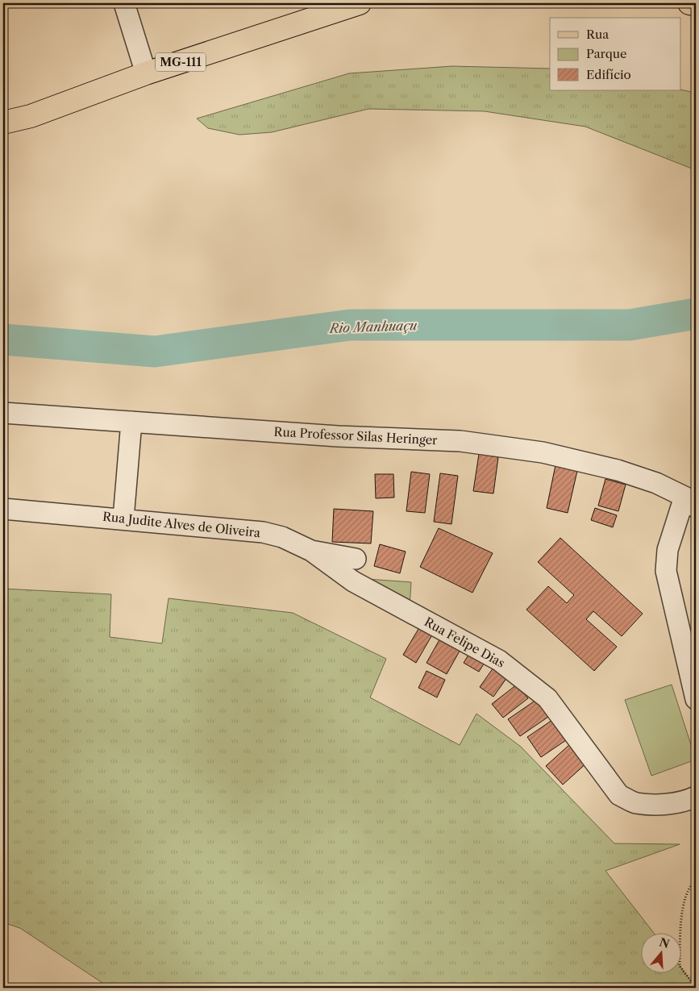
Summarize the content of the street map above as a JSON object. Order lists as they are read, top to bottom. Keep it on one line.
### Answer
{"streets":{"main road":["MG-111"],"street":["Rua Professor Silas Heringer","Rua Judite Alves de Oliveira","Rua Felipe Dias"]},"crossings":[["Rua Judite Alves de Oliveira","Rua Felipe Dias"]],"water":["Rio Manhuaçu"],"legend":["Rua","Parque","Edifício"],"north":"top"}
